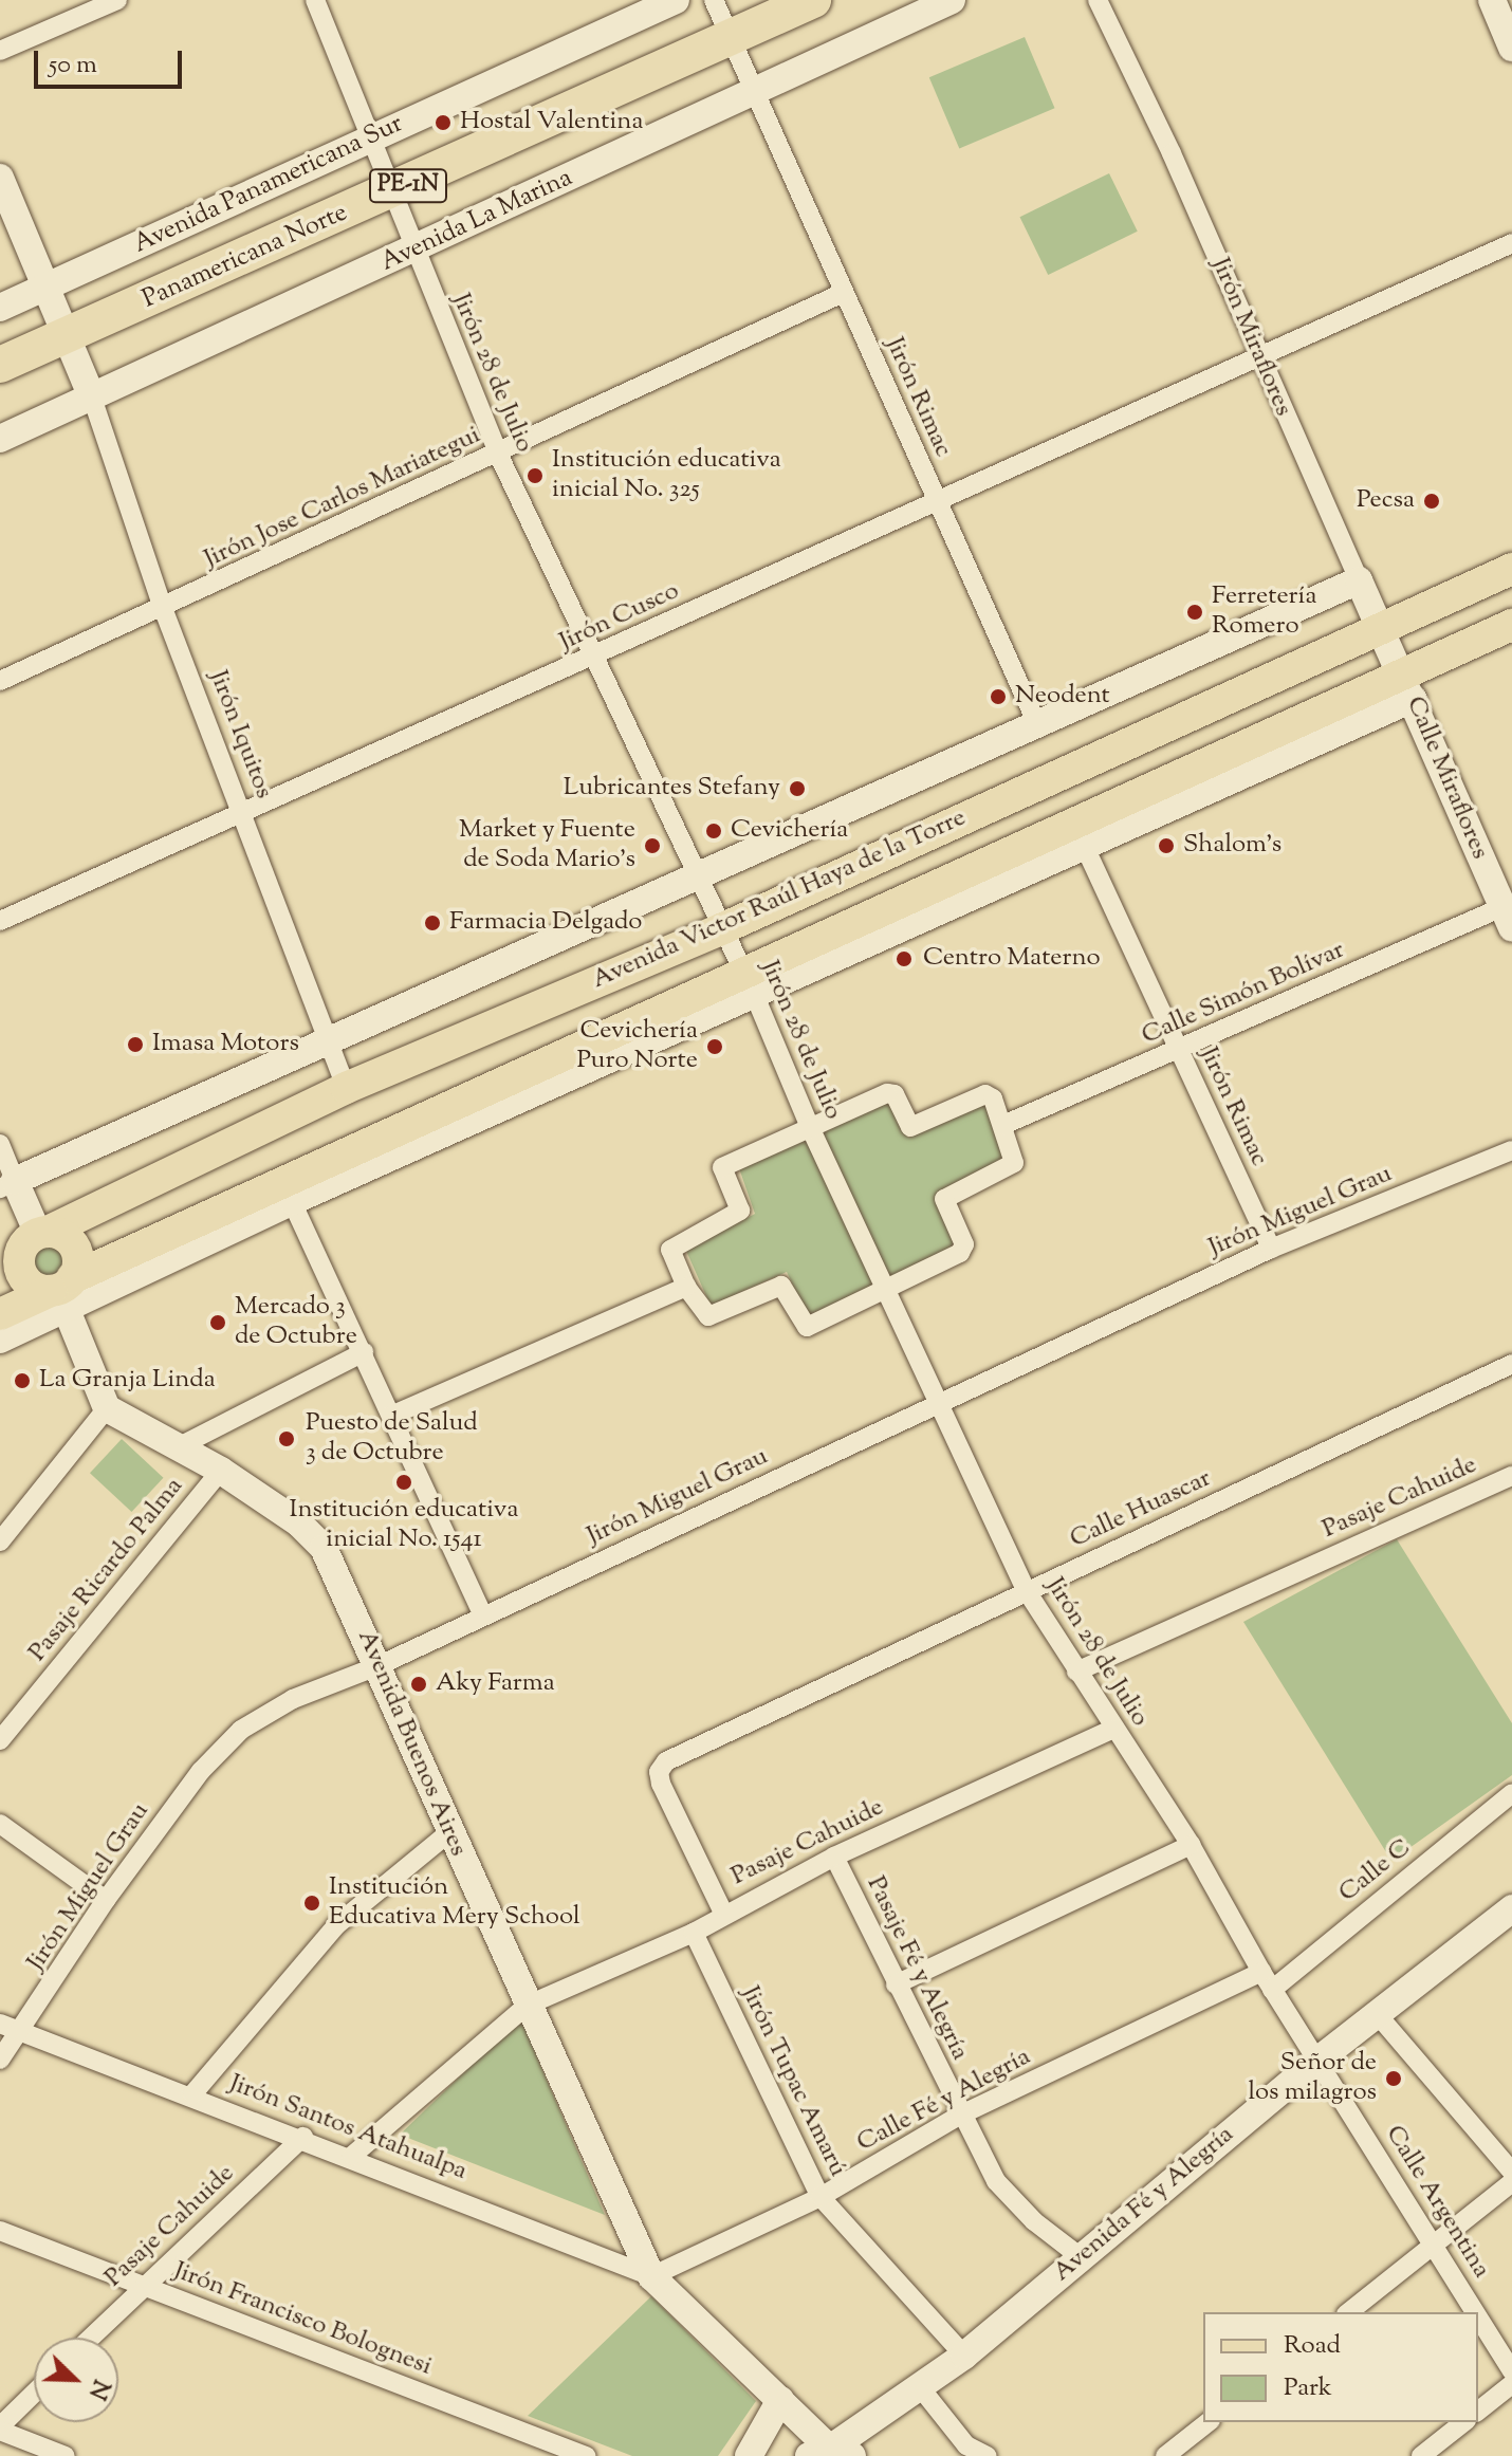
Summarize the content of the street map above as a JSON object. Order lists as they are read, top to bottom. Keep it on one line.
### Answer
{"streets":{"highway":["PE-1N","Panamericana Norte"],"main road":["Avenida Panamericana Sur","Avenida La Marina","Jirón Miraflores","Calle Miraflores","Avenida Victor Raúl Haya de la Torre","Avenida Buenos Aires","Avenida Fé y Alegría"],"street":["Jirón 28 de Julio","Jirón Rimac","Jirón Jose Carlos Mariategui","Jirón Cusco","Jirón Iquitos","Calle Simón Bolívar","Jirón Miguel Grau","Pasaje Cahuide","Calle Huascar","Pasaje Ricardo Palma","Calle C","Pasaje Fé y Alegría","Jirón Tupac Amarú","Calle Fé y Alegría","Jirón Santos Atahualpa","Calle Argentina","Jirón Francisco Bolognesi"]},"crossings":[["Avenida Panamericana Sur","Jirón 28 de Julio"],["Avenida La Marina","Jirón 28 de Julio"],["Avenida La Marina","Jirón Rimac"],["Avenida La Marina","Jirón Iquitos"],["Panamericana Norte","Jirón 28 de Julio"],["Panamericana Norte","Jirón Rimac"],["Jirón Miraflores","Jirón Cusco"],["Jirón Miraflores","Calle Miraflores"],["Jirón Miraflores","Avenida Victor Raúl Haya de la Torre"],["Jirón 28 de Julio","Jirón Jose Carlos Mariategui"],["Jirón 28 de Julio","Jirón Cusco"],["Jirón 28 de Julio","Avenida Victor Raúl Haya de la Torre"],["Jirón 28 de Julio","Jirón Miguel Grau"],["Jirón 28 de Julio","Pasaje Cahuide"],["Jirón 28 de Julio","Calle Huascar"],["Jirón 28 de Julio","Calle C"],["Jirón 28 de Julio","Calle Fé y Alegría"],["Jirón 28 de Julio","Calle Argentina"],["Jirón 28 de Julio","Avenida Fé y Alegría"],["Jirón Rimac","Jirón Jose Carlos Mariategui"],["Jirón Rimac","Jirón Cusco"],["Jirón Rimac","Calle Simón Bolívar"],["Jirón Rimac","Jirón Miguel Grau"],["Jirón Jose Carlos Mariategui","Jirón Iquitos"],["Jirón Cusco","Jirón Iquitos"],["Jirón Iquitos","Avenida Victor Raúl Haya de la Torre"],["Calle Miraflores","Avenida Victor Raúl Haya de la Torre"],["Calle Miraflores","Calle Simón Bolívar"],["Jirón Miguel Grau","Avenida Buenos Aires"],["Jirón Miguel Grau","Jirón Santos Atahualpa"],["Pasaje Cahuide","Calle Huascar"],["Pasaje Cahuide","Avenida Buenos Aires"],["Pasaje Cahuide","Pasaje Fé y Alegría"],["Pasaje Cahuide","Jirón Tupac Amarú"],["Pasaje Cahuide","Jirón Santos Atahualpa"],["Pasaje Cahuide","Jirón Francisco Bolognesi"],["Pasaje Ricardo Palma","Avenida Buenos Aires"],["Avenida Buenos Aires","Calle Fé y Alegría"],["Avenida Buenos Aires","Jirón Santos Atahualpa"],["Avenida Buenos Aires","Avenida Fé y Alegría"],["Pasaje Fé y Alegría","Calle Fé y Alegría"],["Pasaje Fé y Alegría","Avenida Fé y Alegría"],["Jirón Tupac Amarú","Calle Fé y Alegría"],["Jirón Tupac Amarú","Avenida Fé y Alegría"],["Calle Fé y Alegría","Jirón Santos Atahualpa"],["Calle Argentina","Avenida Fé y Alegría"]],"places":["Hostal Valentina","Institución educativa inicial No. 325","Pecsa","Ferretería Romero","Neodent","Lubricantes Stefany","Cevichería","Market y Fuente de Soda Mario's","Shalom's","Farmacia Delgado","Centro Materno","Imasa Motors","Cevichería Puro Norte","Mercado 3 de Octubre","La Granja Linda","Puesto de Salud 3 de Octubre","Institución educativa inicial No. 1541","Aky Farma","Institución Educativa Mery School","Señor de los milagros"],"legend":["Road","Park"],"scale_bar":"50 m","north":"bottom right"}
